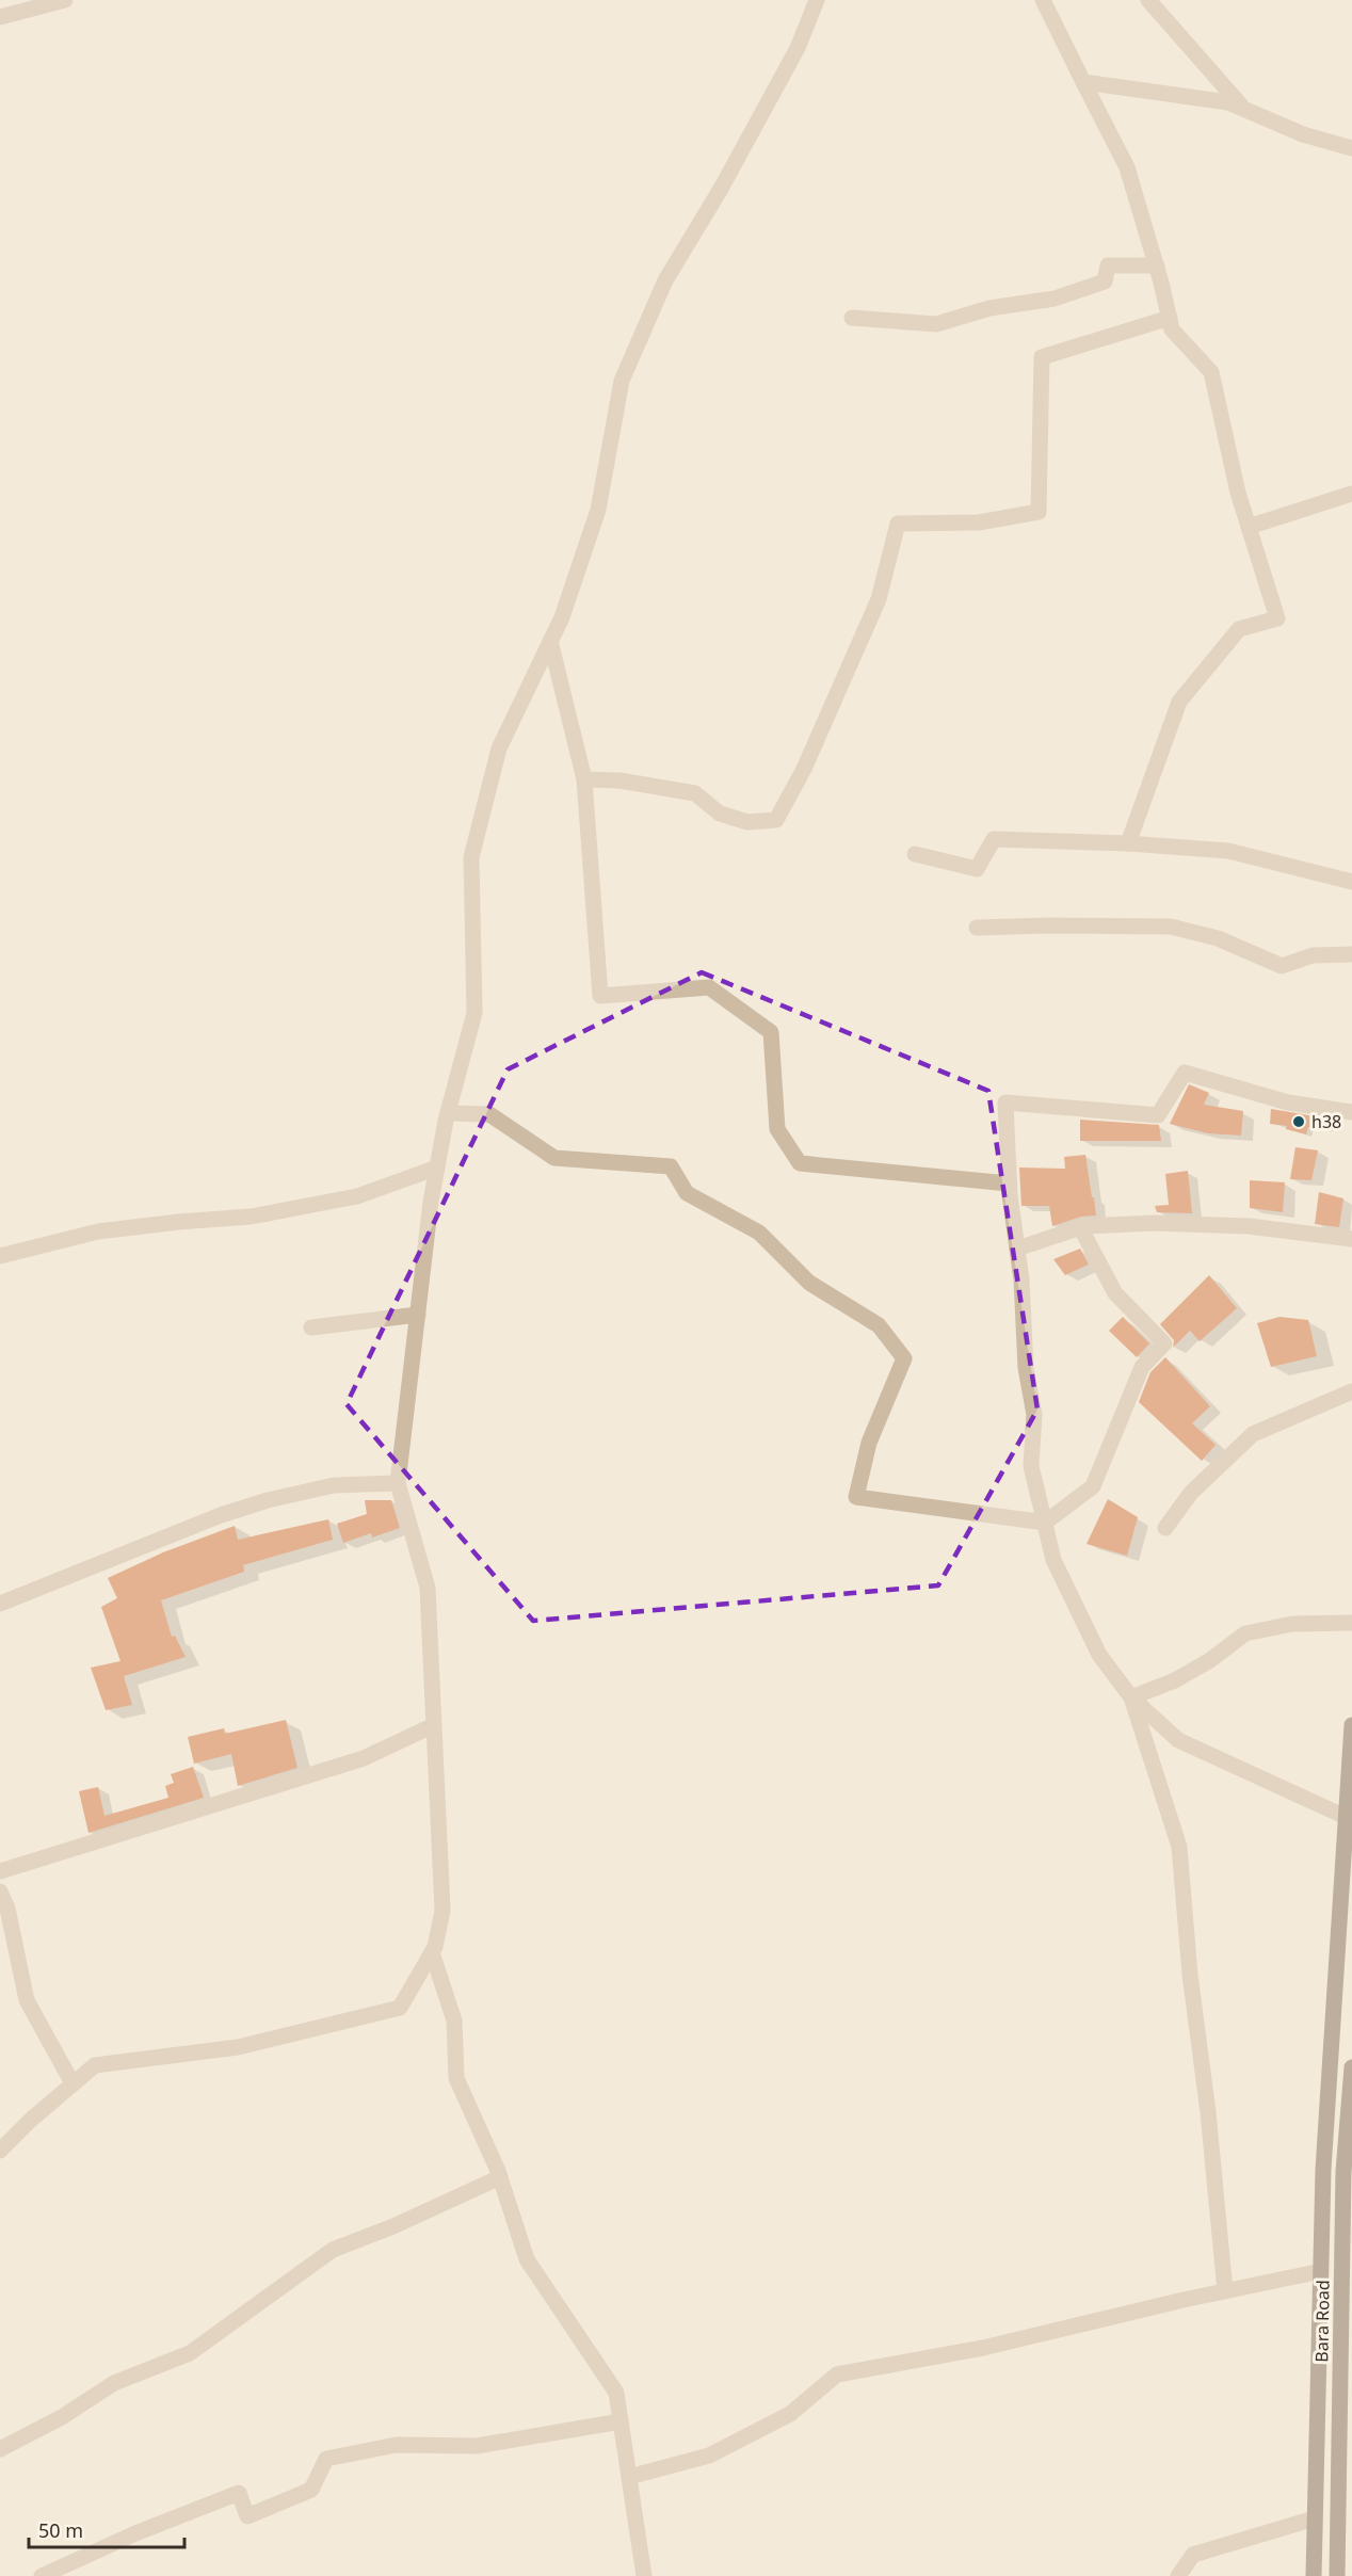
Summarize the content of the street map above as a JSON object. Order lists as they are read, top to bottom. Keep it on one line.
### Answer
{"streets":{"main road":["Bara Road"]},"places":["h38"],"scale_bar":"50 m"}
